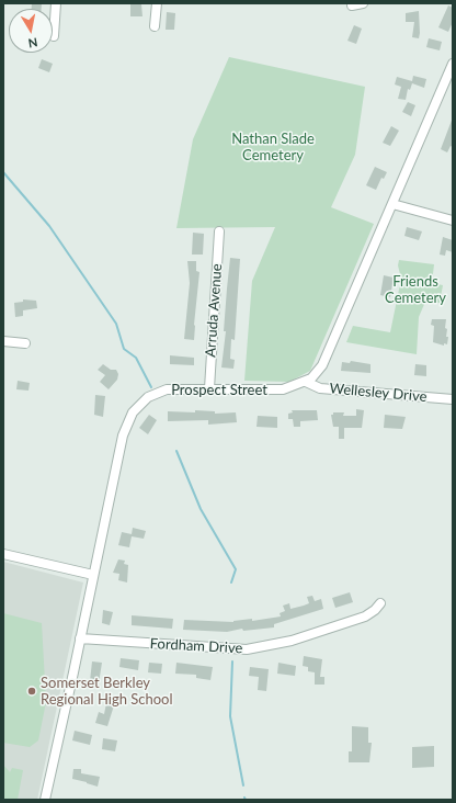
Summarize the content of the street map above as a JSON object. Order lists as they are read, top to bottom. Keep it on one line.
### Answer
{"streets":{"street":["Arruda Avenue","Prospect Street","Wellesley Drive","Fordham Drive"]},"crossings":[["Arruda Avenue","Prospect Street"],["Prospect Street","Wellesley Drive"],["Prospect Street","Fordham Drive"]],"parks":["Nathan Slade Cemetery","Friends Cemetery"],"places":["Somerset Berkley Regional High School"],"north":"bottom"}
